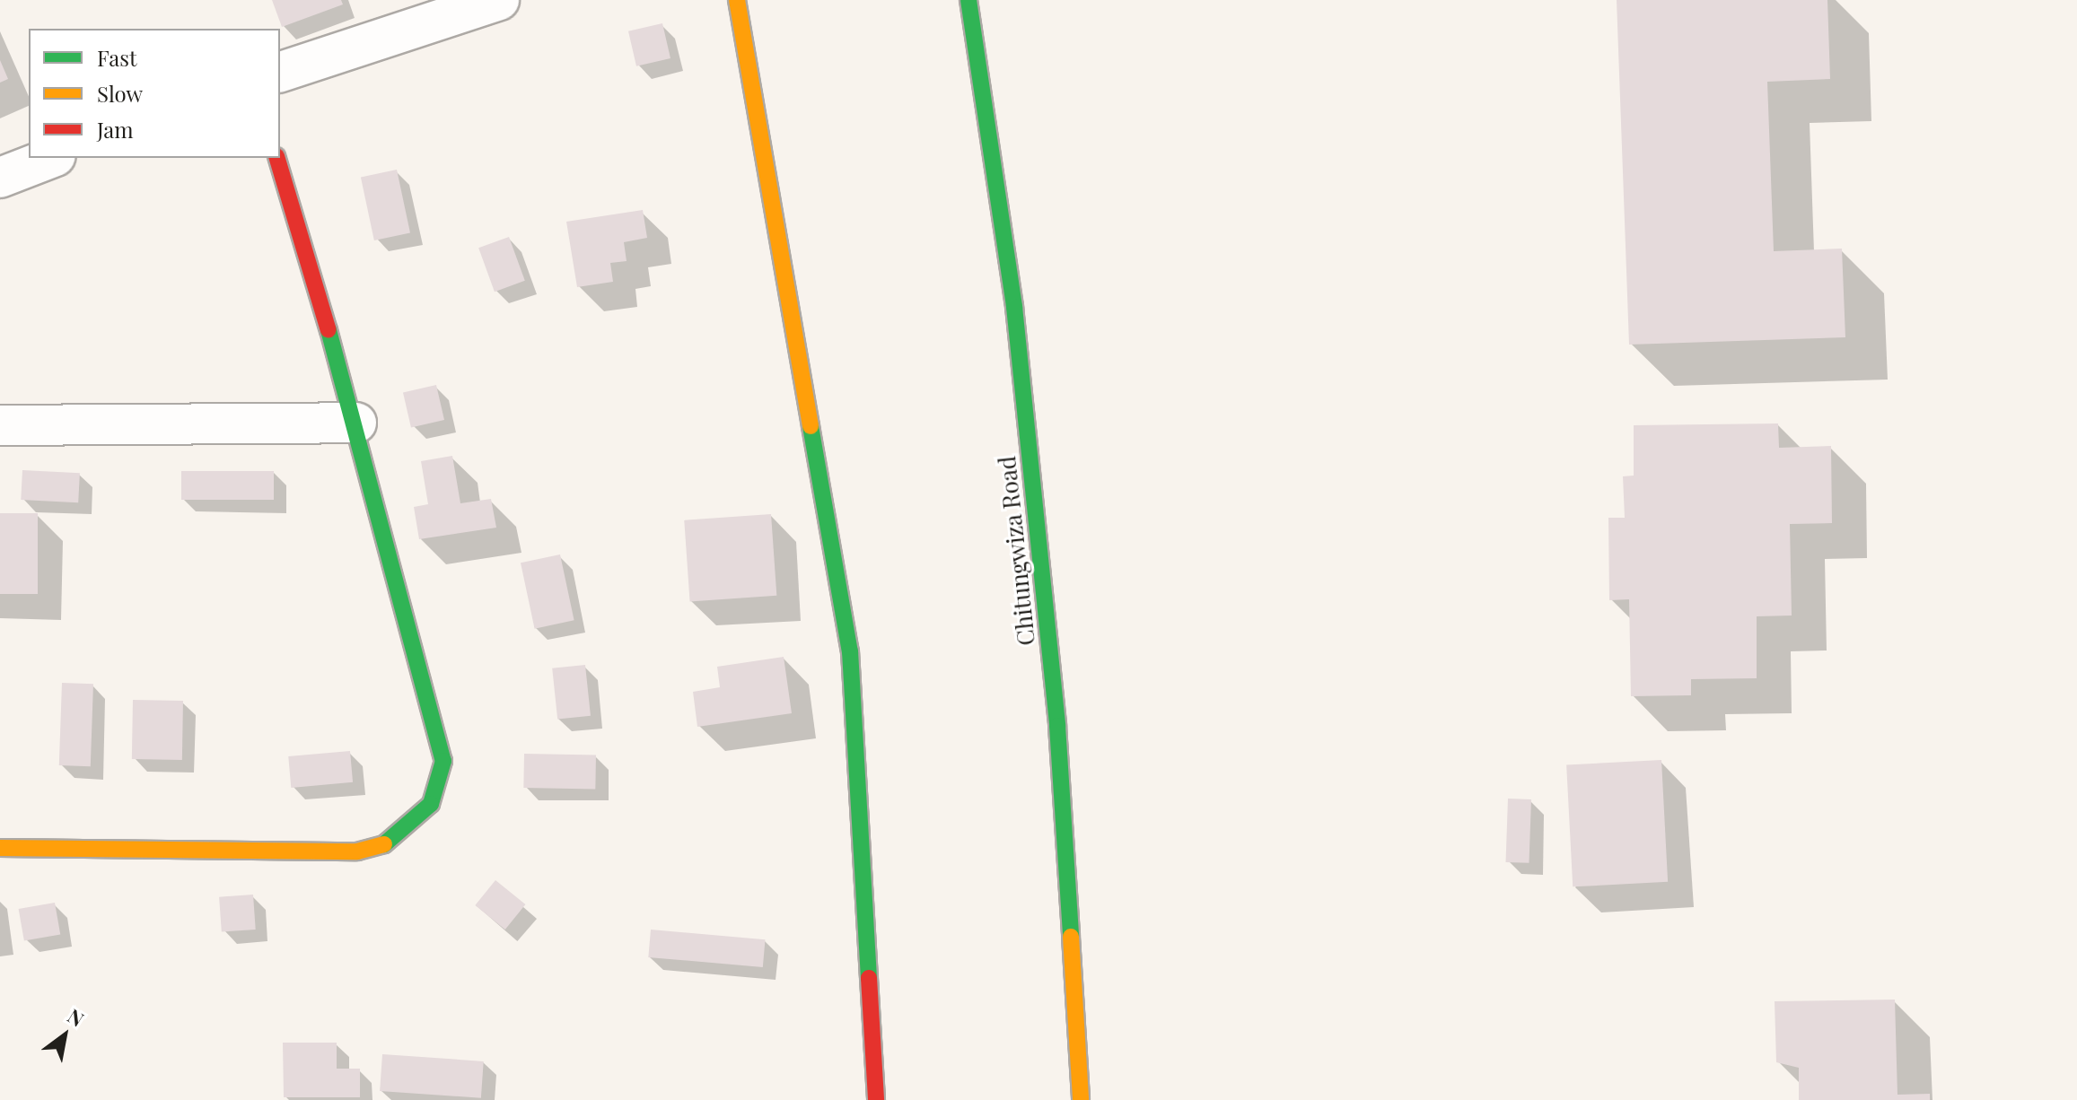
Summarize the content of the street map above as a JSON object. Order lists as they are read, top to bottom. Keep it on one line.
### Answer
{"streets":{"street":["Chitungwiza Road"]},"legend":["Fast","Slow","Jam"],"north":"top right"}
